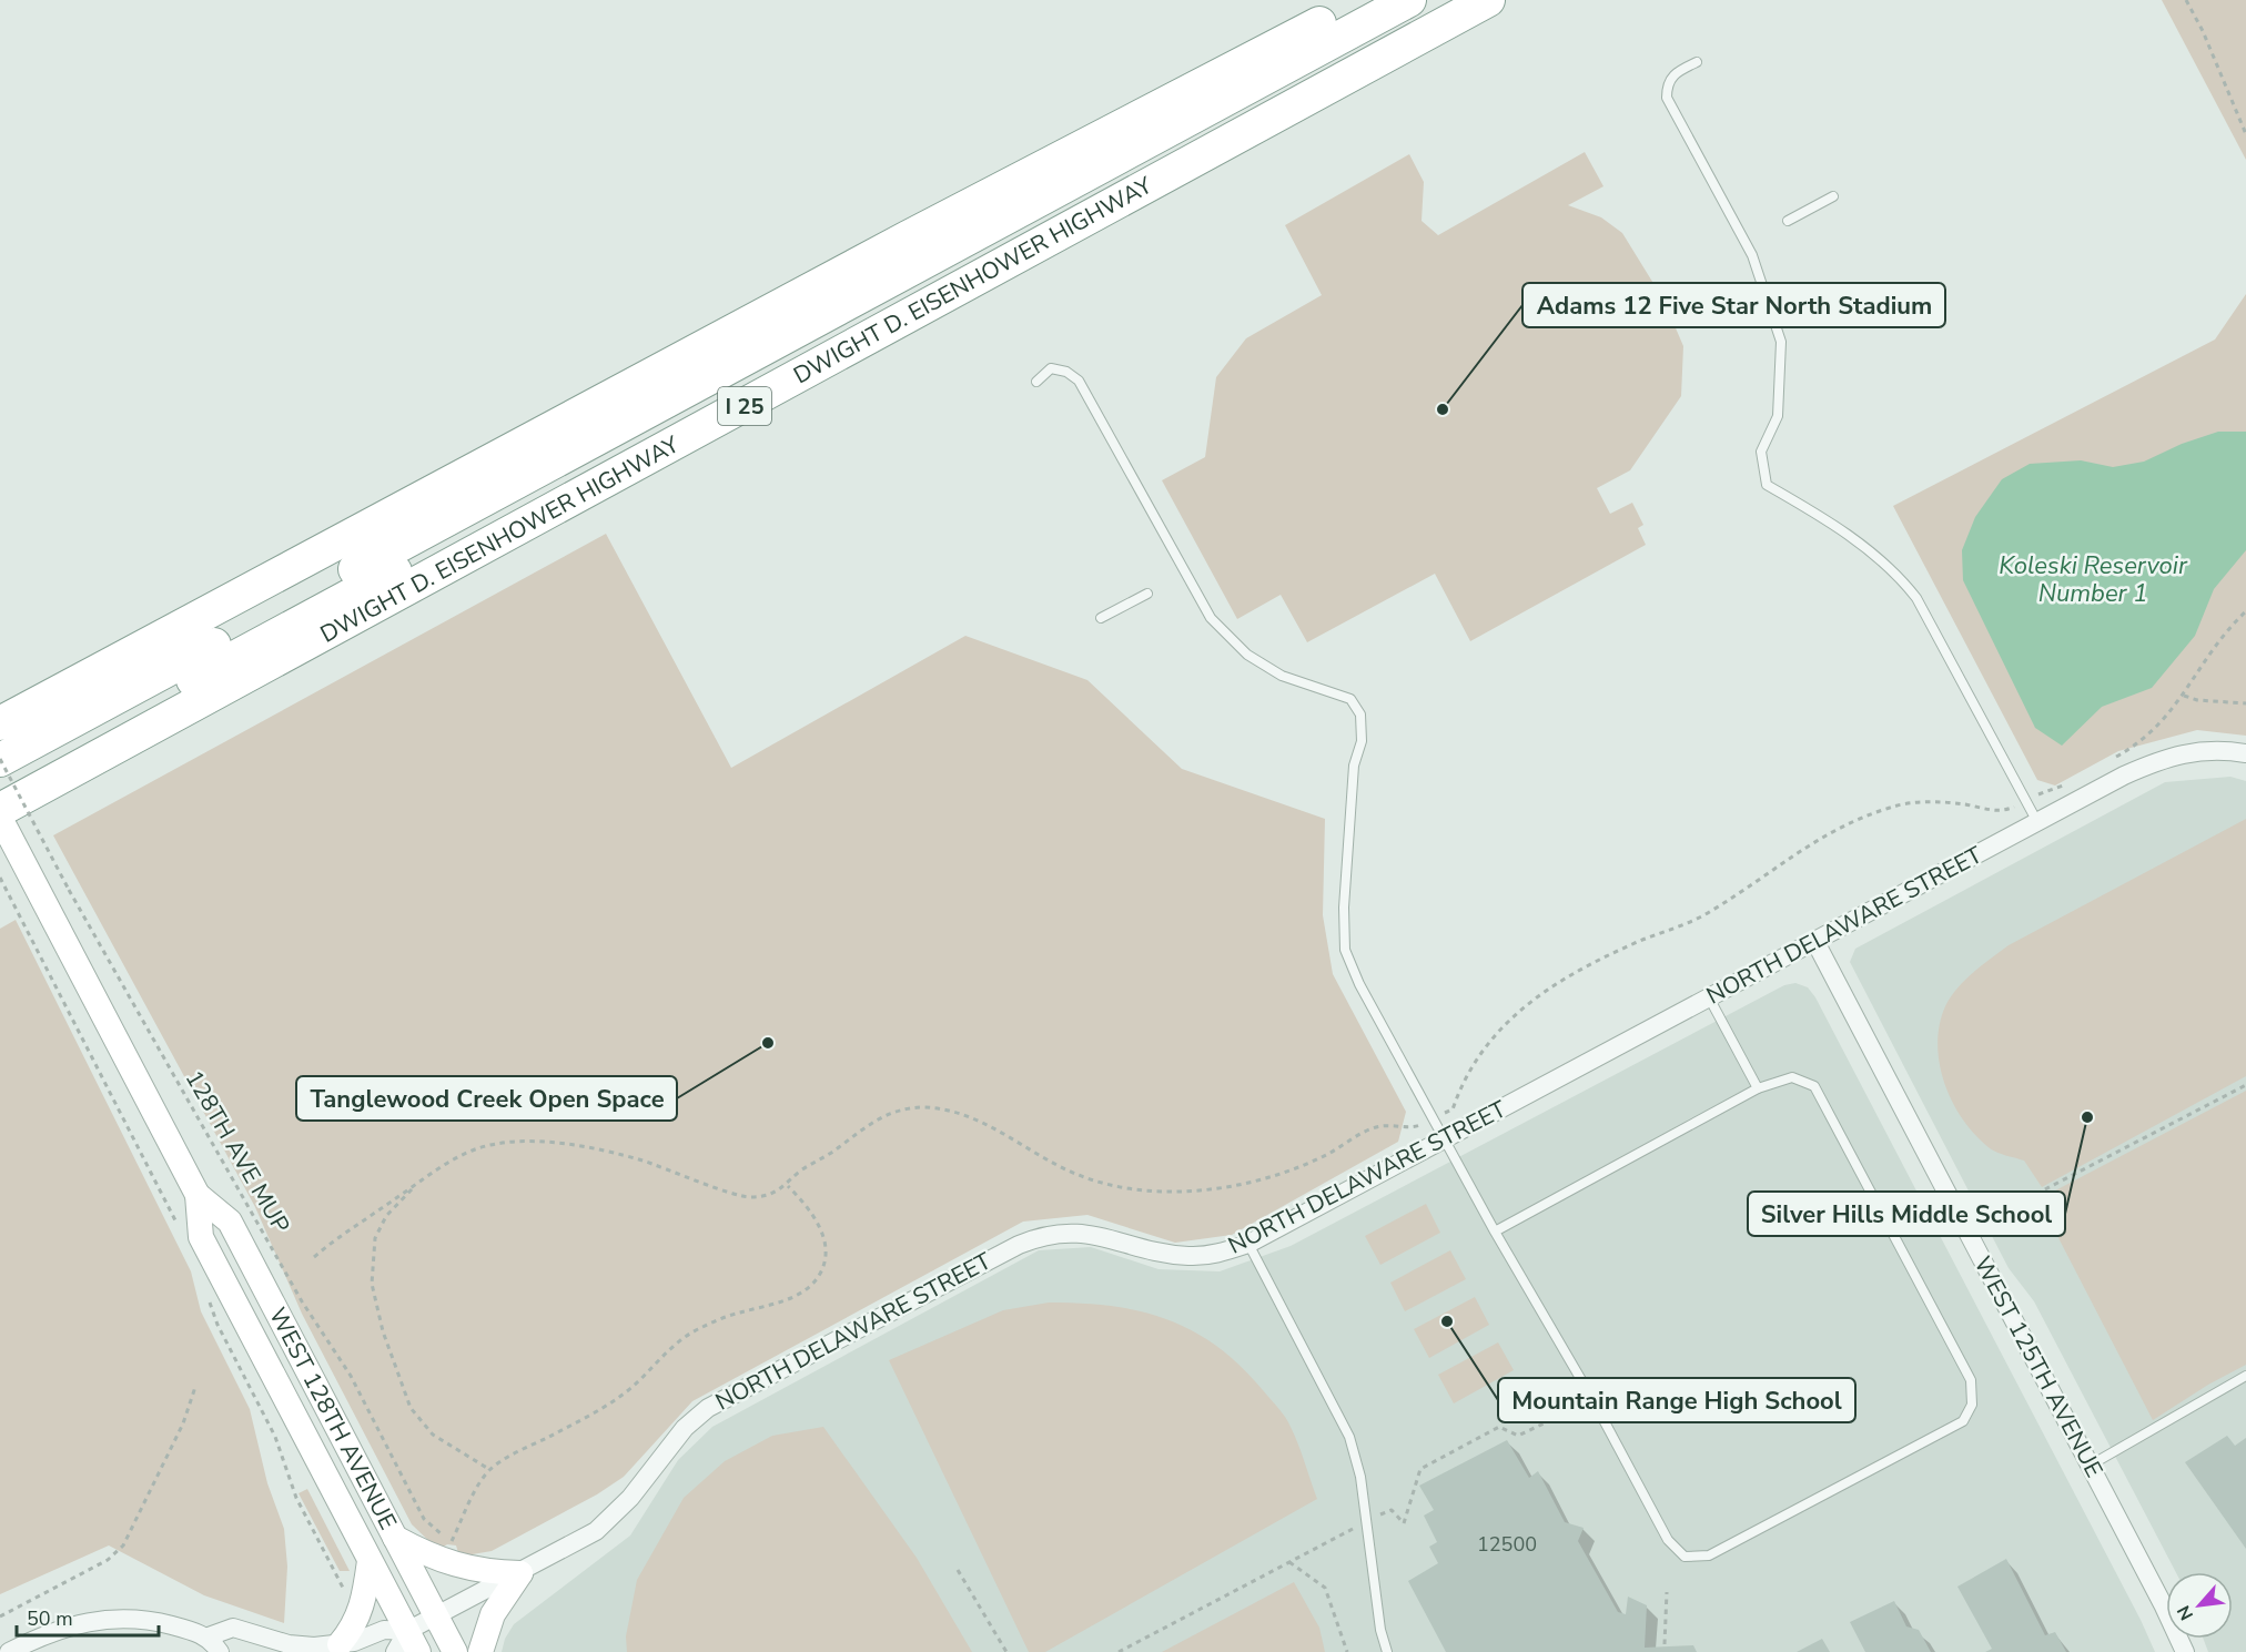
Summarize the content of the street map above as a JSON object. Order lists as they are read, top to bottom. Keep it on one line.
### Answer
{"streets":{"highway":["DWIGHT D. EISENHOWER HIGHWAY","I 25"],"main road":["WEST 128TH AVENUE"],"street":["NORTH DELAWARE STREET","WEST 125TH AVENUE"],"path":["128TH AVE MUP"]},"crossings":[["NORTH DELAWARE STREET","WEST 125TH AVENUE"],["NORTH DELAWARE STREET","WEST 128TH AVENUE"]],"water":["Koleski Reservoir Number 1"],"places":["Adams 12 Five Star North Stadium","Tanglewood Creek Open Space","Silver Hills Middle School","Mountain Range High School"],"house_numbers":["12500"],"scale_bar":"50 m","north":"bottom left"}
